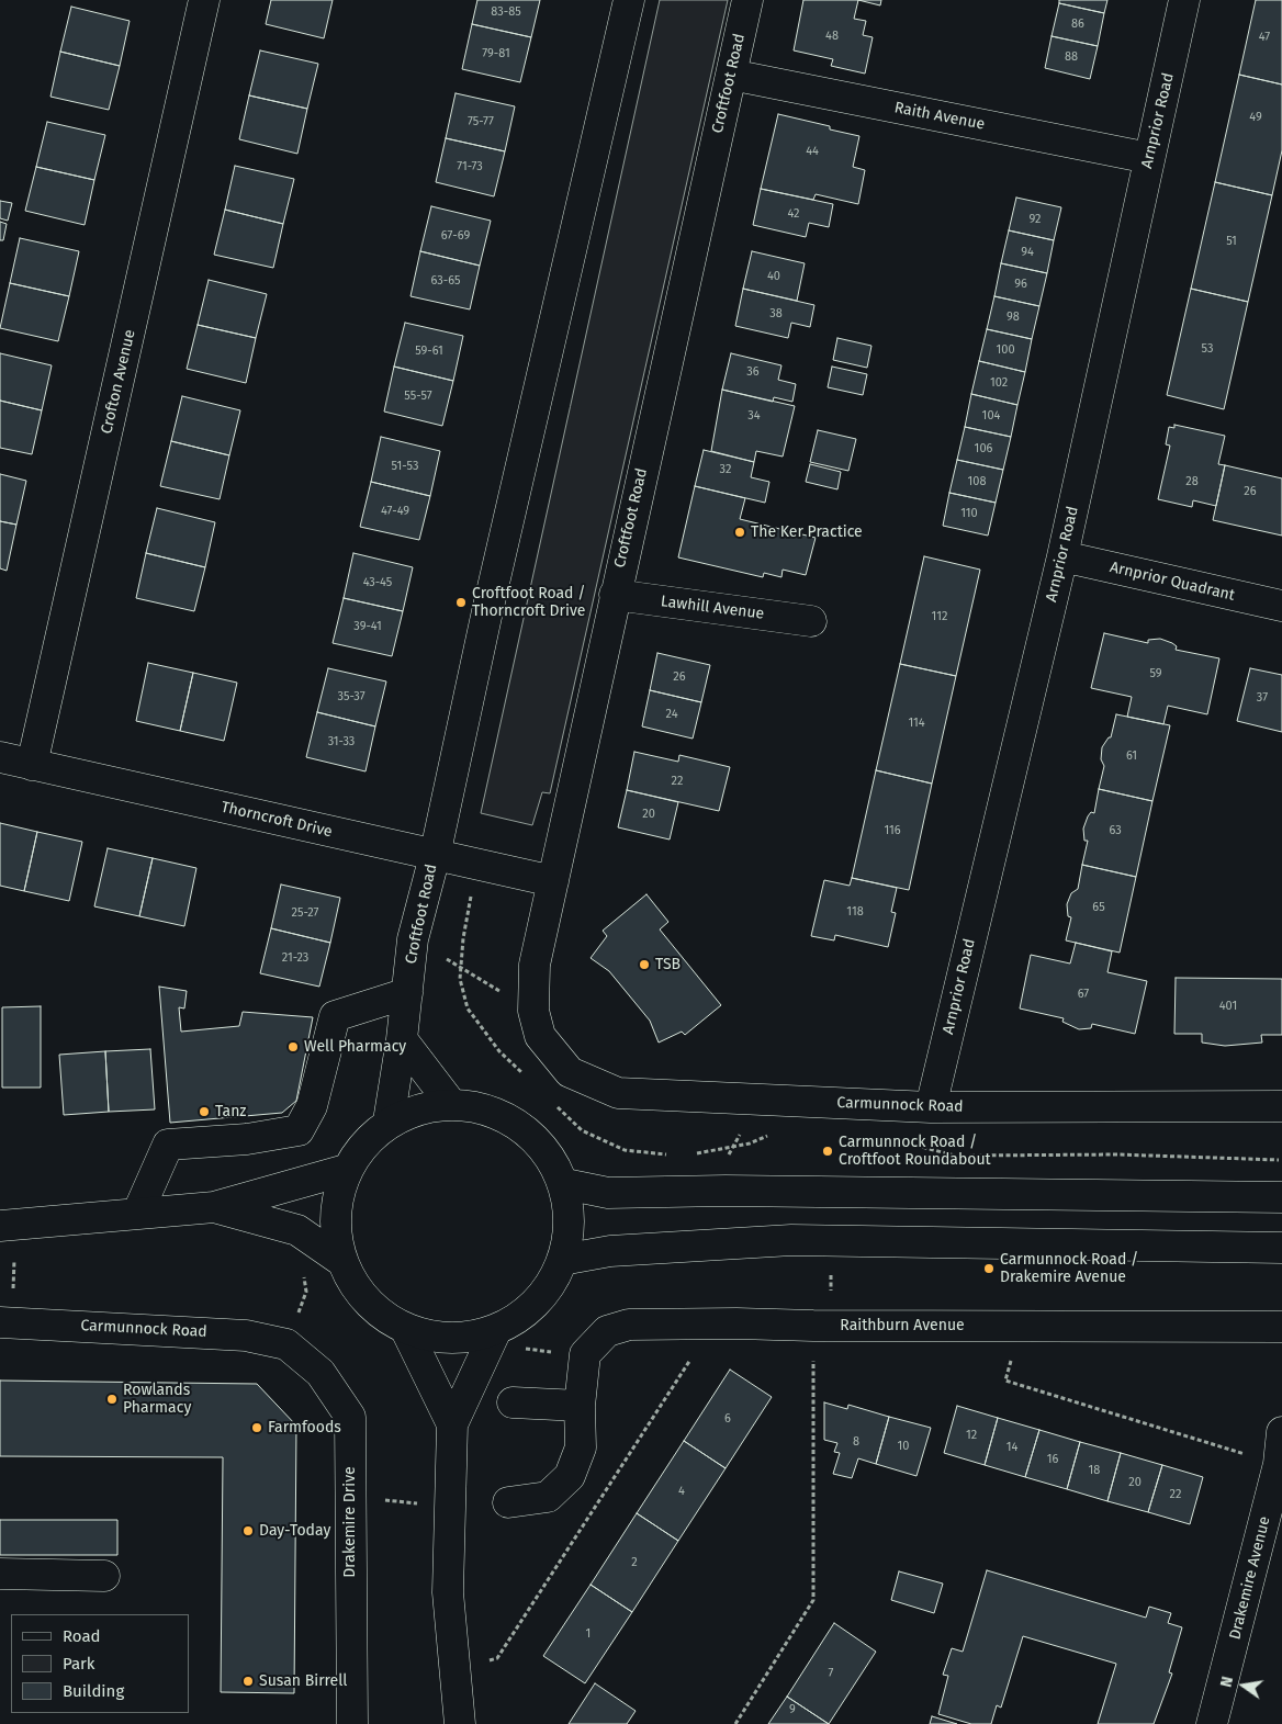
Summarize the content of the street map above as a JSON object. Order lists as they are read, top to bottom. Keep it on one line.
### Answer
{"streets":{"street":["Croftfoot Road","Raith Avenue","Arnprior Road","Crofton Avenue","Arnprior Quadrant","Lawhill Avenue","Thorncroft Drive","Carmunnock Road","Raithburn Avenue","Drakemire Drive","Drakemire Avenue"]},"crossings":[["Croftfoot Road","Raith Avenue"],["Croftfoot Road","Lawhill Avenue"],["Croftfoot Road","Thorncroft Drive"],["Croftfoot Road","Carmunnock Road"],["Raith Avenue","Arnprior Road"],["Arnprior Road","Arnprior Quadrant"],["Arnprior Road","Carmunnock Road"],["Crofton Avenue","Thorncroft Drive"],["Carmunnock Road","Drakemire Drive"]],"places":["The Ker Practice","Croftfoot Road / Thorncroft Drive","TSB","Well Pharmacy","Tanz","Carmunnock Road / Croftfoot Roundabout","Carmunnock Road / Drakemire Avenue","Rowlands Pharmacy","Farmfoods","Day-Today","Susan Birrell"],"house_numbers":["83-85","86","48","47","79-81","88","49","75-77","44","71-73","42","92","67-69","51","94","40","63-65","96","38","98","53","100","59-61","36","102","55-57","34","104","106","51-53","32","108","28","26","47-49","110","43-45","112","39-41","59","26","35-37","37","24","114","31-33","61","22","20","116","63","65","118","25-27","21-23","67","401","6","12","8","10","14","16","18","20","4","22","2","1","7","9"],"legend":["Road","Park","Building"],"north":"left"}
